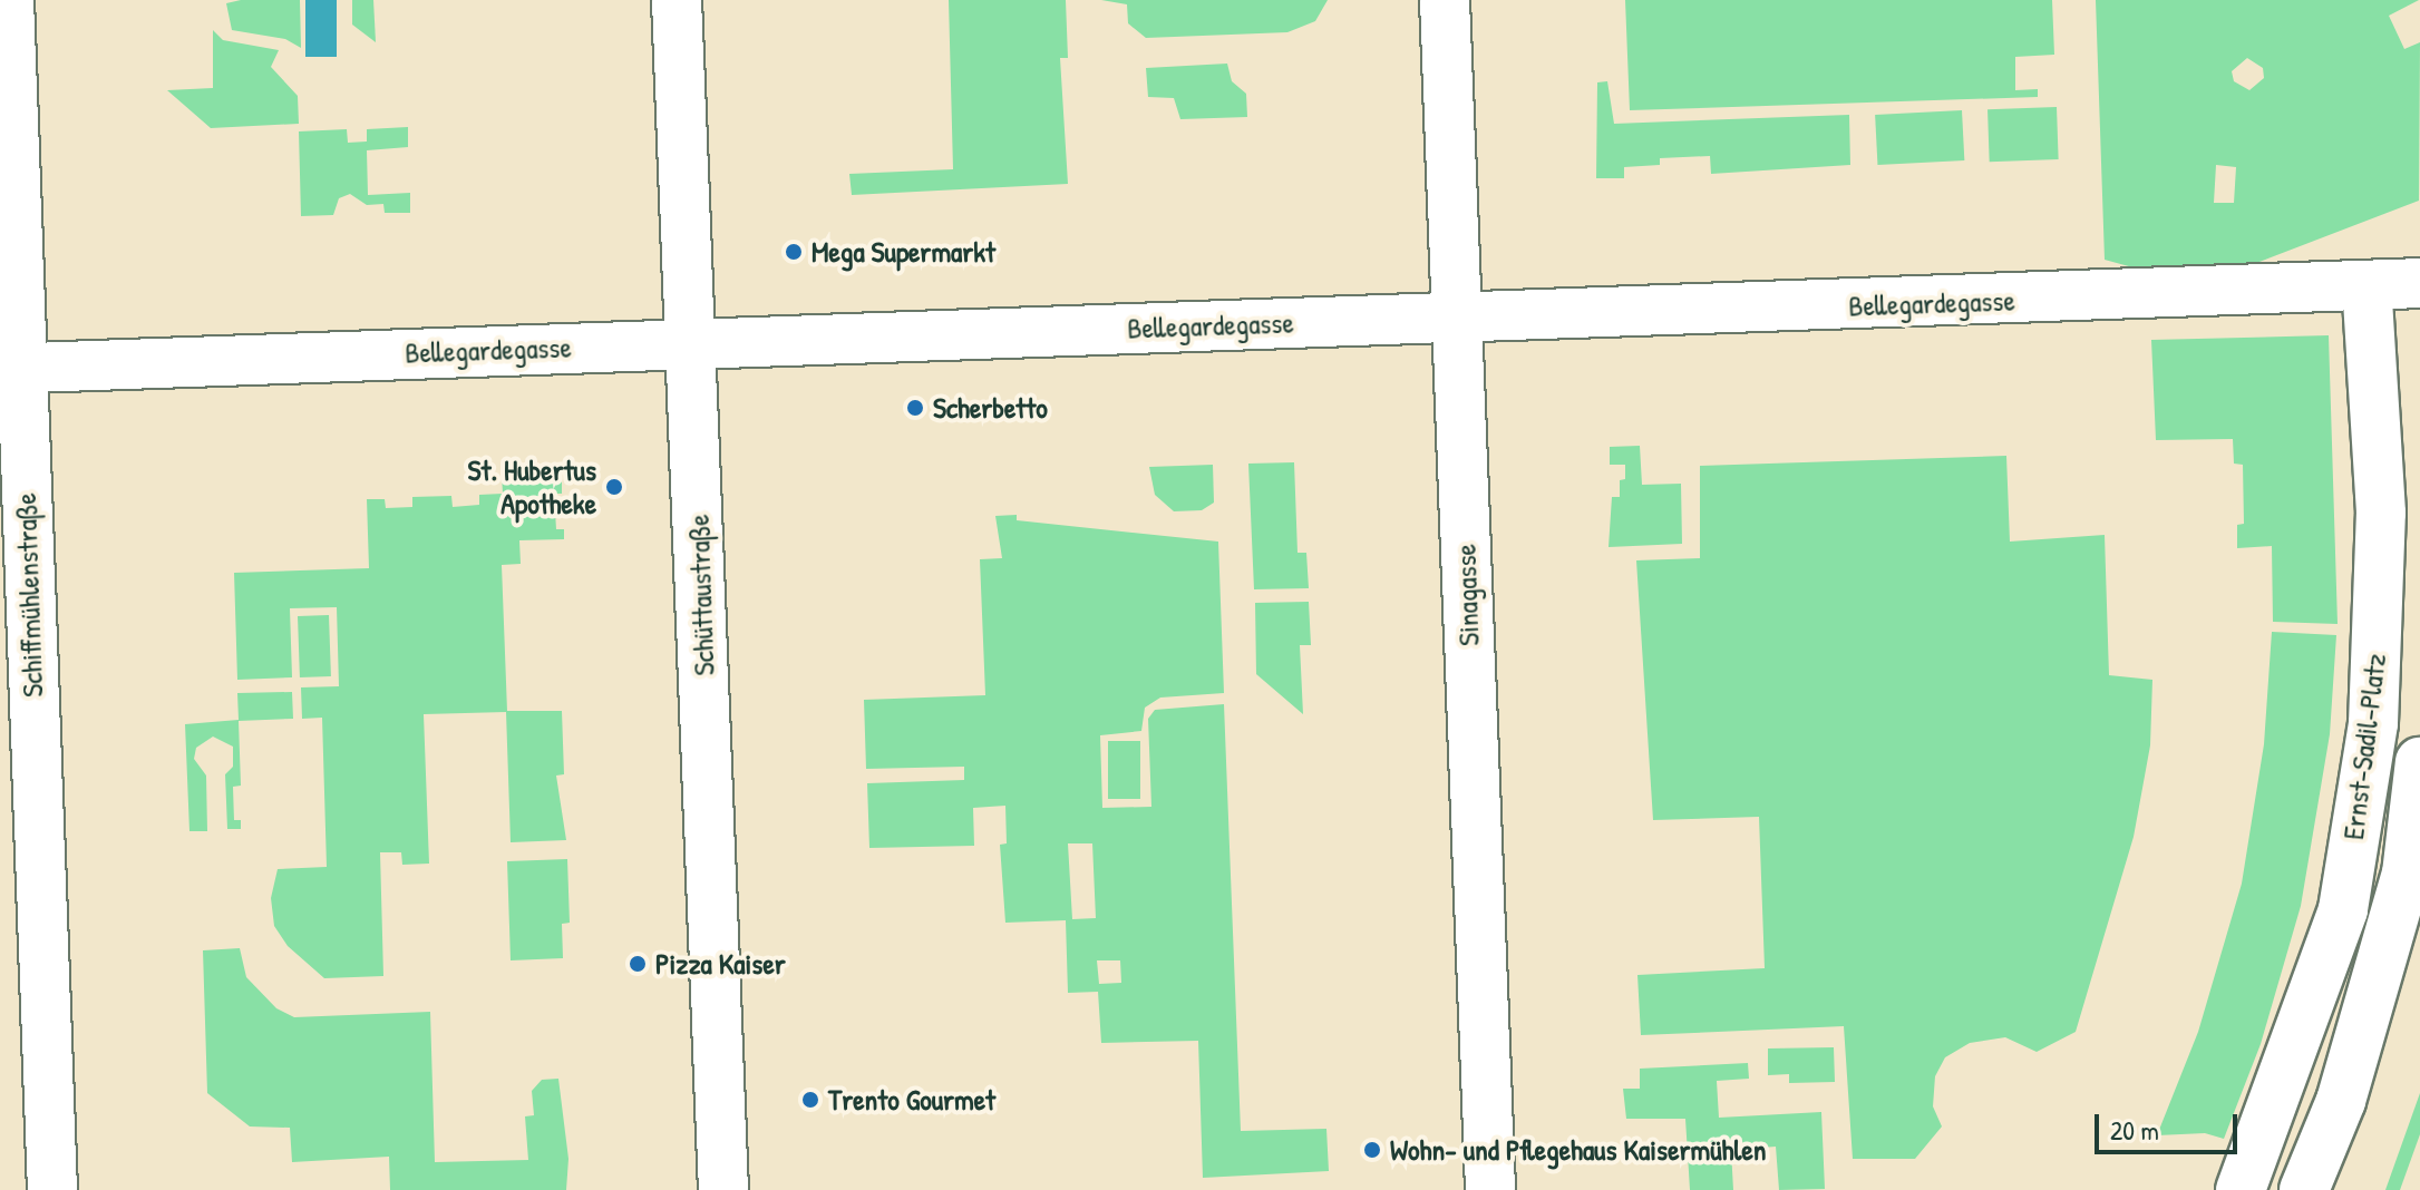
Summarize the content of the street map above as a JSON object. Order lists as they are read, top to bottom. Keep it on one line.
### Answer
{"streets":{"street":["Bellegardegasse","Schiffmühlenstraße","Schüttaustraße","Sinagasse","Ernst-Sadil-Platz"]},"crossings":[["Bellegardegasse","Schiffmühlenstraße"],["Bellegardegasse","Schüttaustraße"],["Bellegardegasse","Sinagasse"],["Bellegardegasse","Ernst-Sadil-Platz"]],"places":["Mega Supermarkt","Scherbetto","St. Hubertus Apotheke","Pizza Kaiser","Trento Gourmet","Wohn- und Pflegehaus Kaisermühlen"],"scale_bar":"20 m"}
